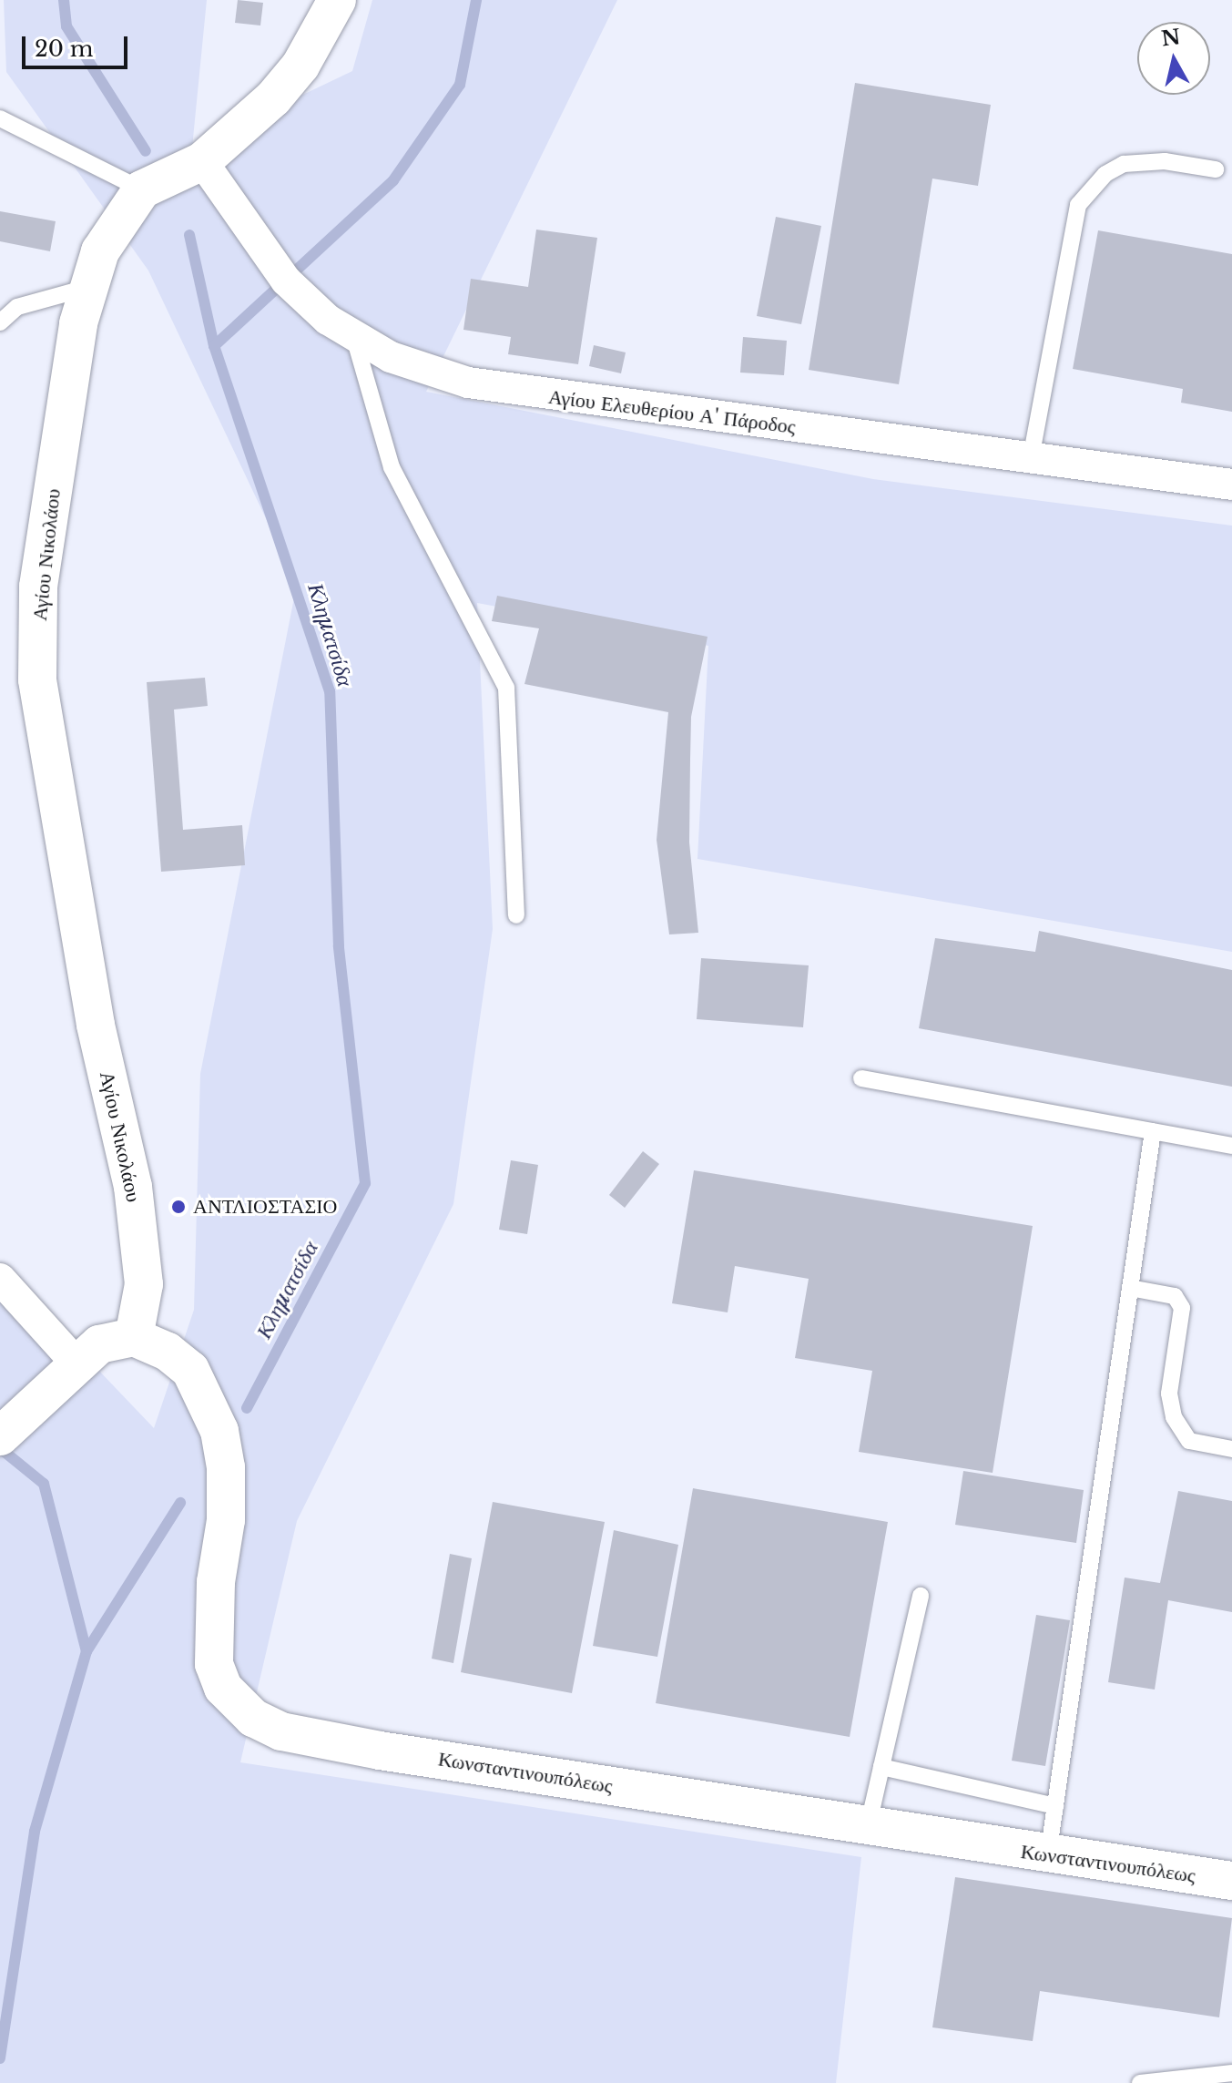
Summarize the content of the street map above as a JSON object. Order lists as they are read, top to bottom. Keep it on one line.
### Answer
{"streets":{"street":["Αγίου Ελευθερίου Α' Πάροδος","Αγίου Νικολάου","Κωνσταντινουπόλεως"]},"crossings":[["Αγίου Νικολάου","Κωνσταντινουπόλεως"]],"water":["Κληματσίδα"],"places":["ΑΝΤΛΙΟΣΤΑΣΙΟ"],"scale_bar":"20 m","north":"top"}
